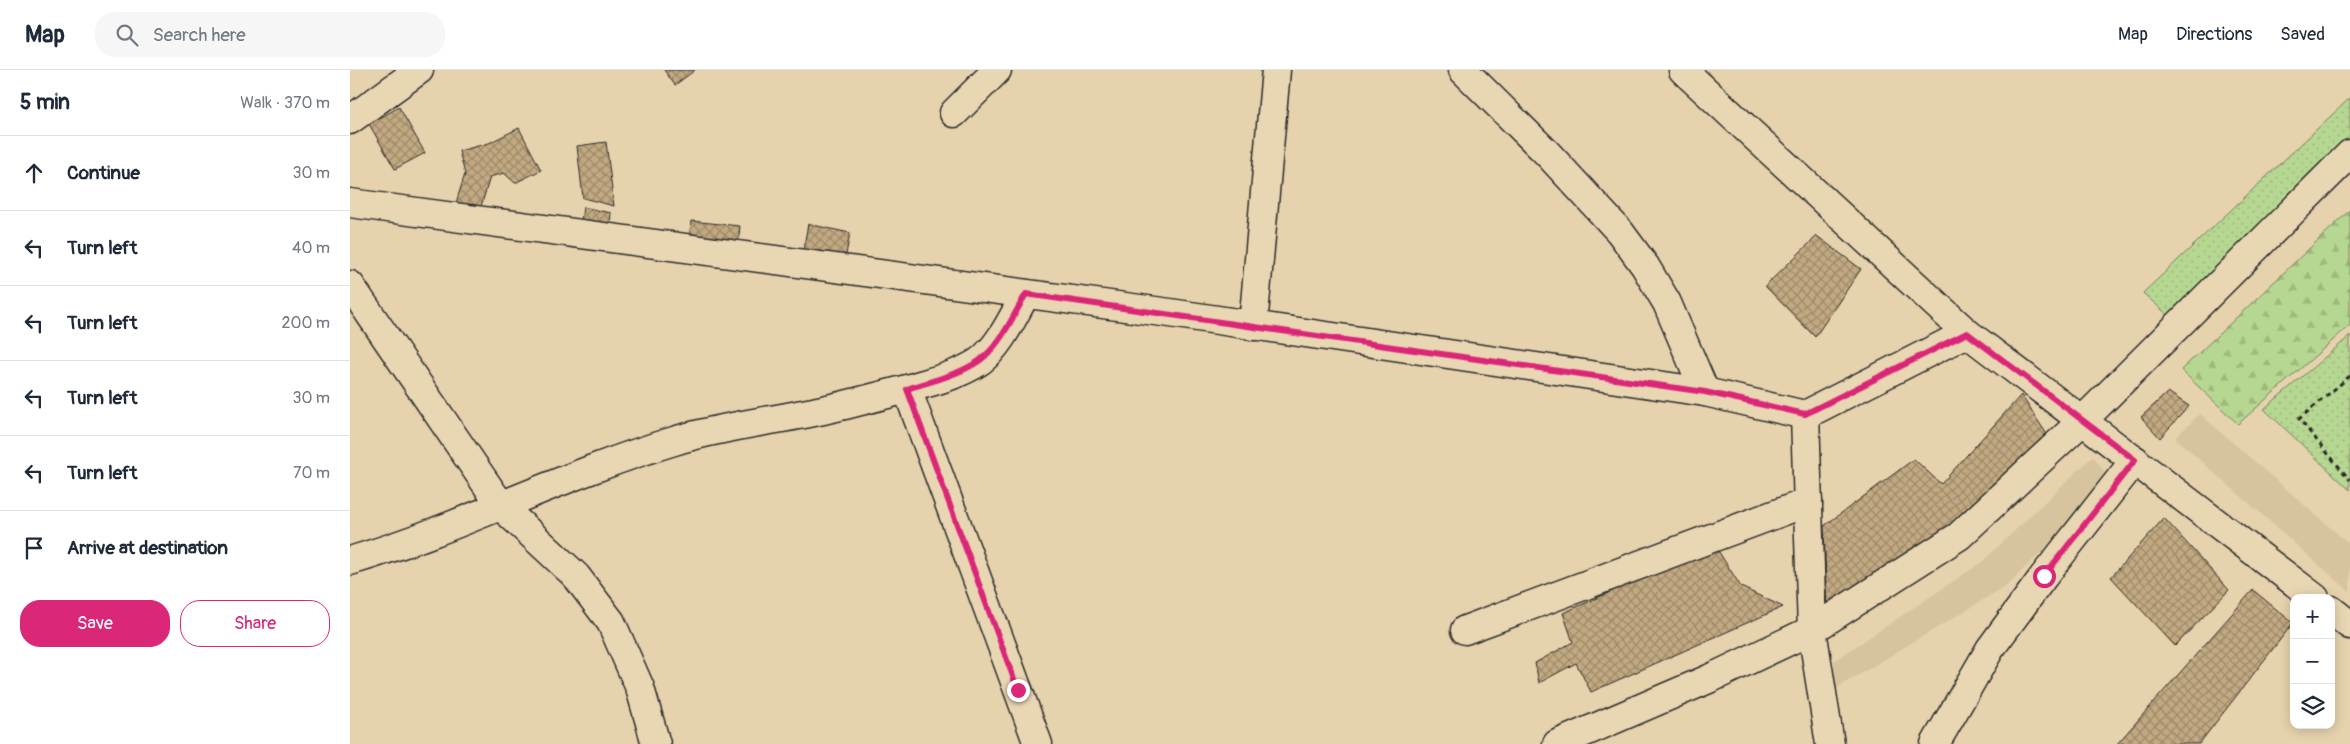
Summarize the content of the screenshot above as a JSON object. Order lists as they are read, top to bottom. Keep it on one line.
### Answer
{"page":{"header":"Map","search":"Search here","nav":["Map","Directions","Saved"],"heading":["5 min","Walk · 370 m"],"list":[["Continue","30 m"],["Turn left","40 m"],["Turn left","200 m"],["Turn left","30 m"],["Turn left","70 m"],"Arrive at destination"],"buttons":["Save","Share"],"map_buttons":["+","−"]}}
